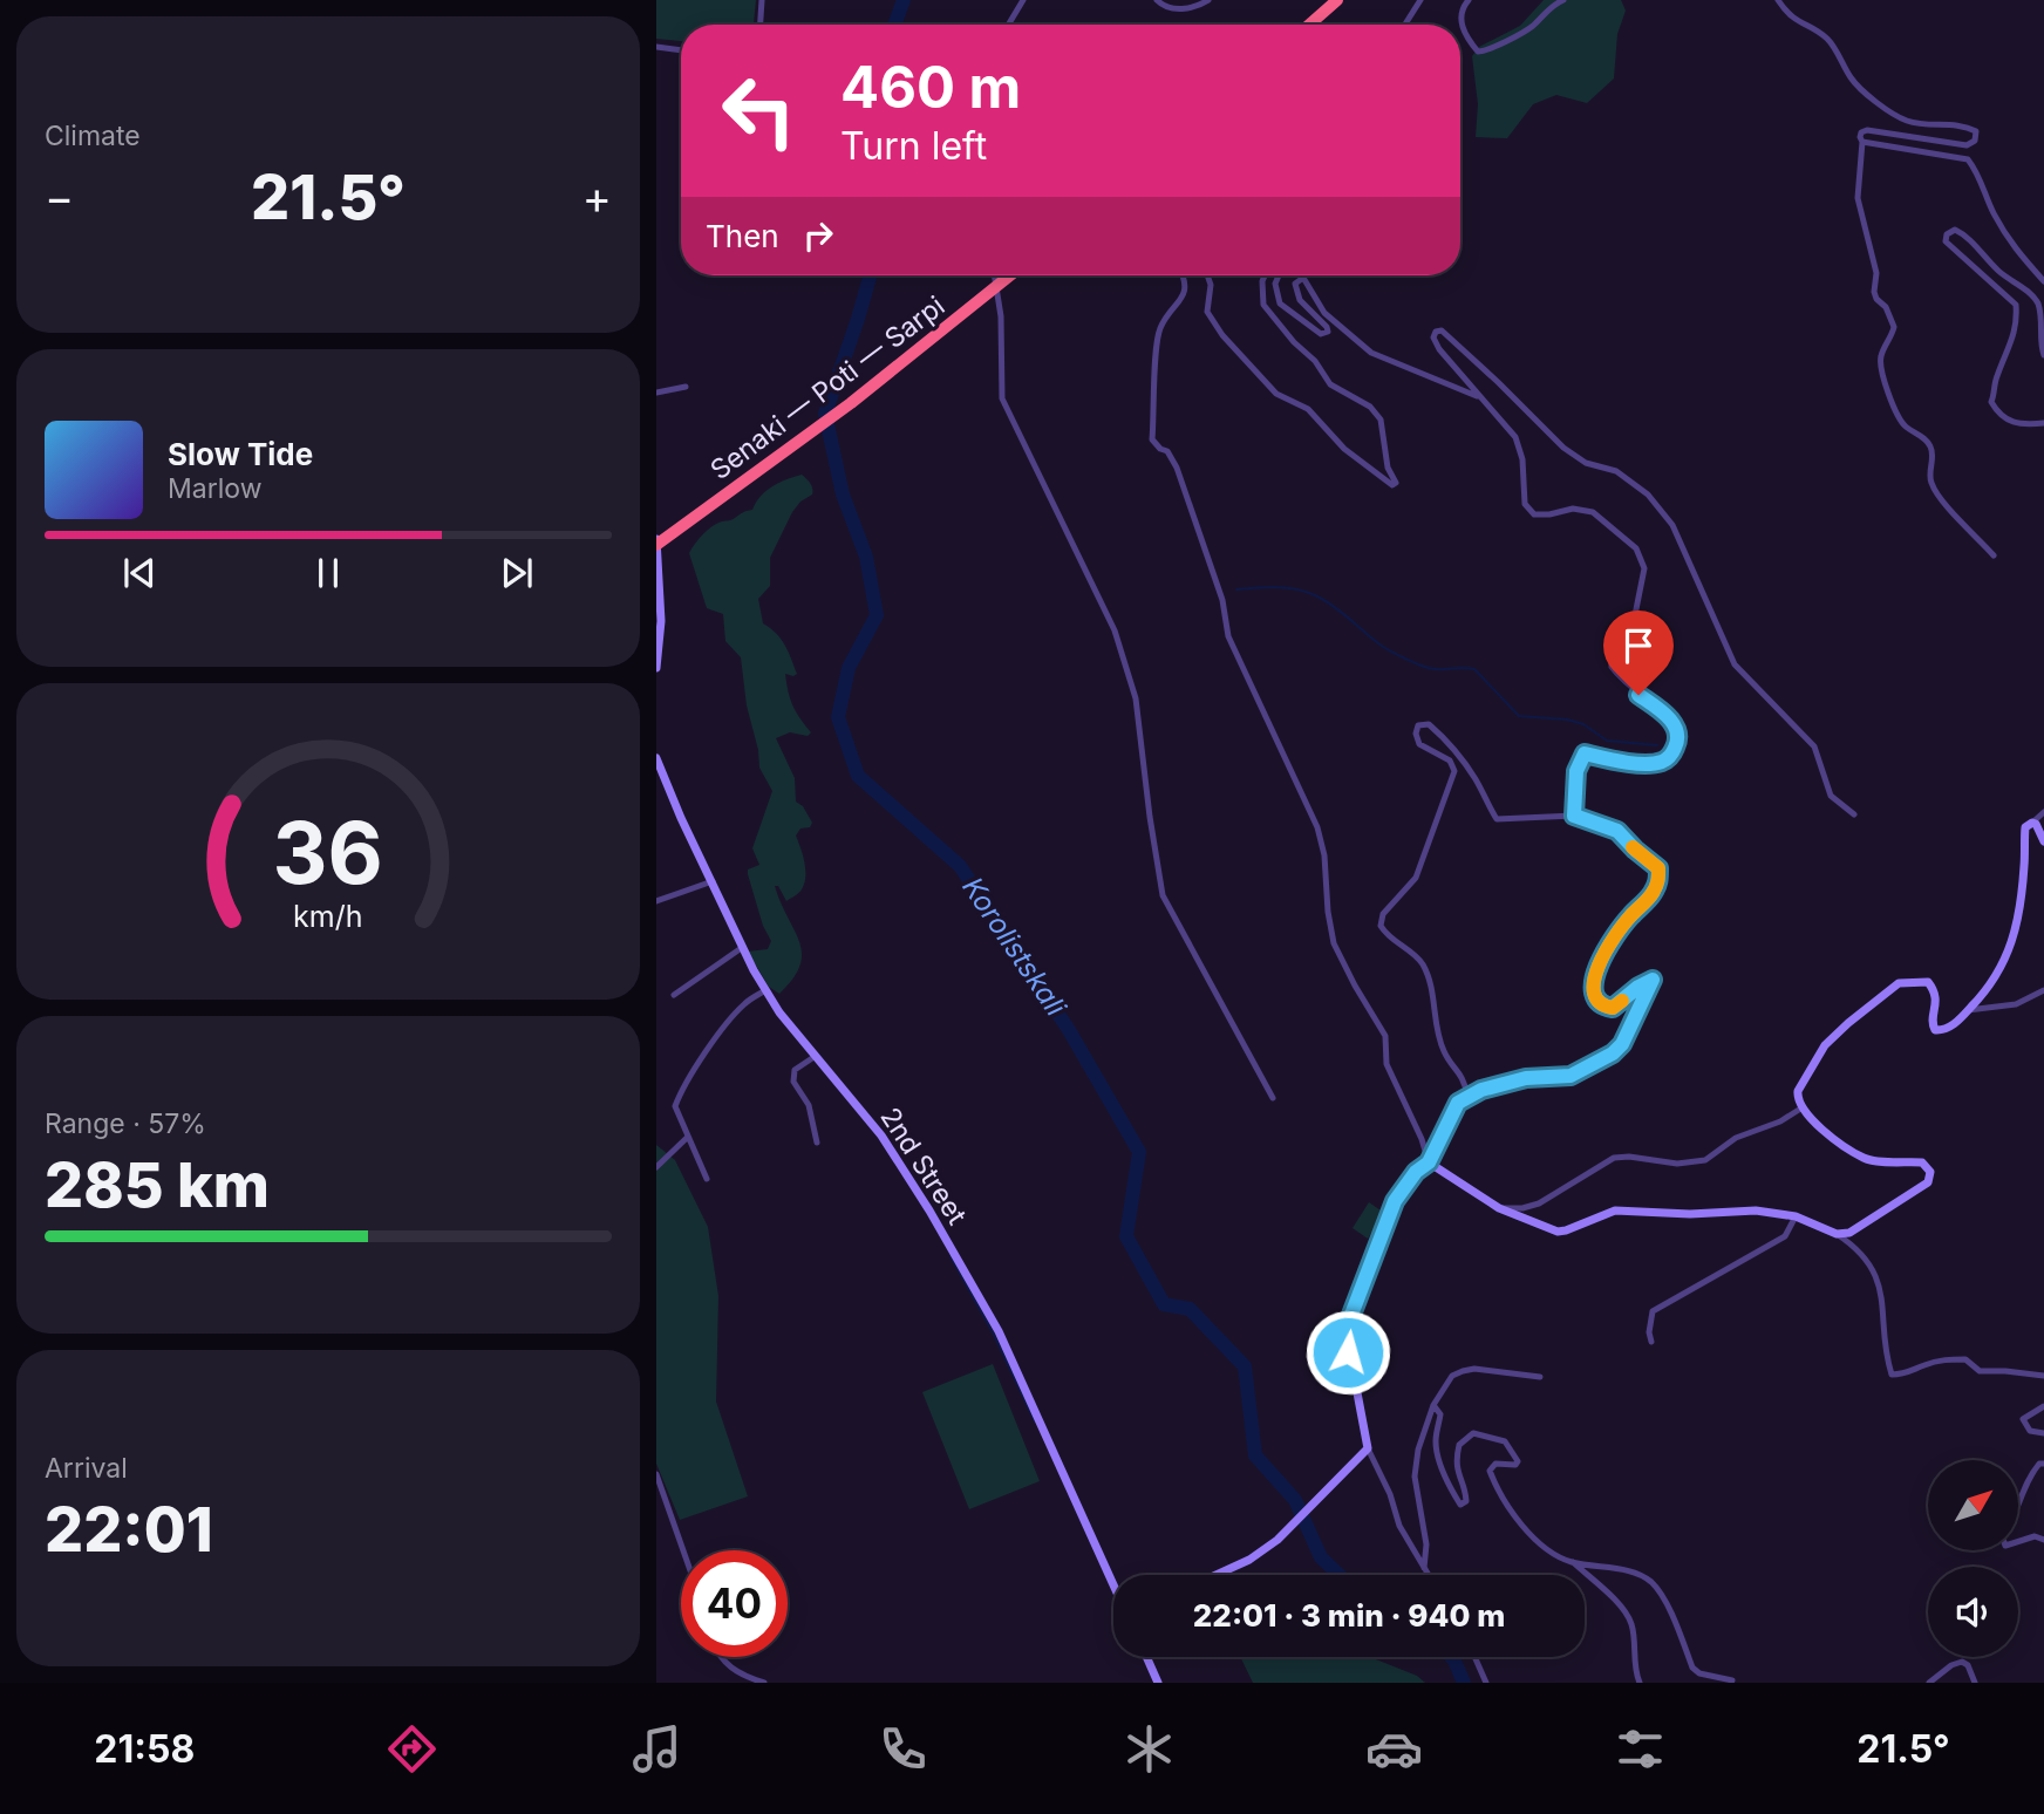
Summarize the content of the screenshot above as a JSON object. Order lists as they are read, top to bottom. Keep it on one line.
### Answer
{"streets":{"highway":["Senaki — Poti — Sarpi"],"street":["2nd Street"]},"water":["Korolistskali"],"north":"top right","page":{"tile":["Climate",["Range · 57%","285 km"],["Arrival","22:01"]],"turn":["460 m","Turn left"],"heat":["−","21.5°","+"],"then":"Then","song":["Slow Tide","Marlow"],"limit":"40","trip":"22:01 · 3 min · 940 m","tabs":["21:58","21.5°"],"gauge":["36","km/h"]}}
